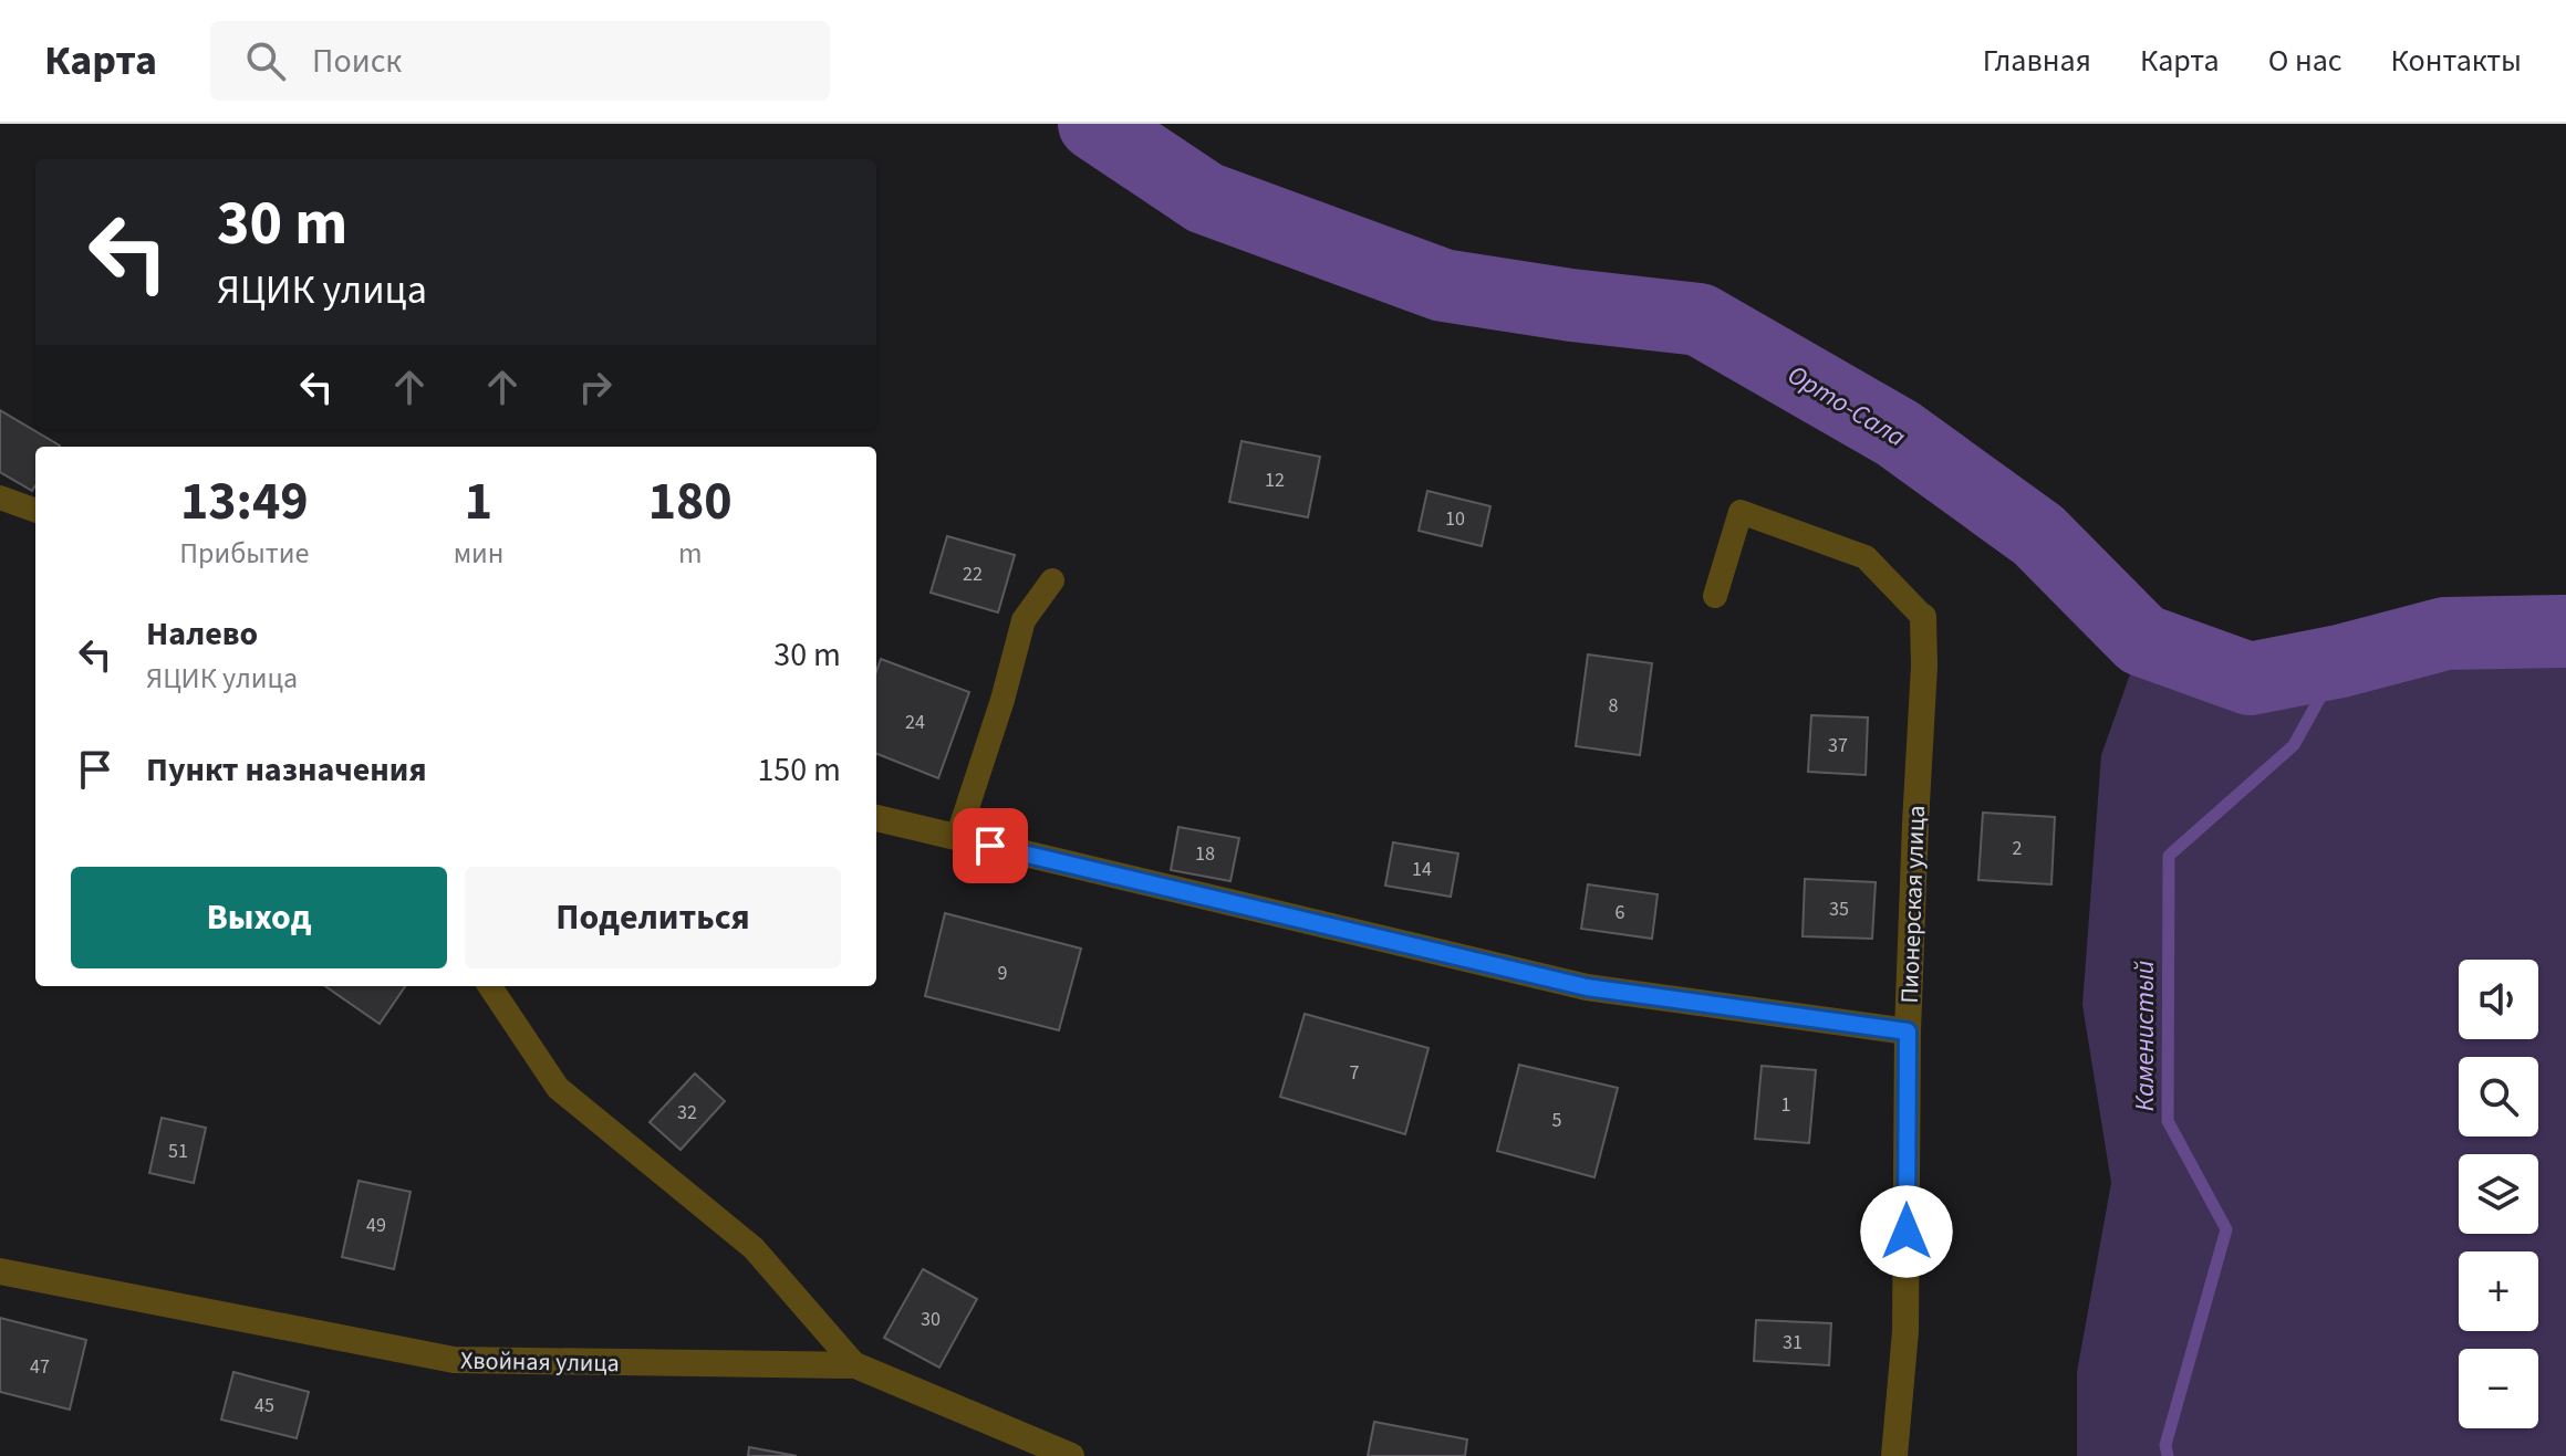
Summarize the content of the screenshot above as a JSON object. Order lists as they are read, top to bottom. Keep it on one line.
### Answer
{"streets":{"street":["Пионерская улица","Хвойная улица"]},"water":["Орто-Сала","Каменистый"],"house_numbers":["12","10","22","8","24","37","2","18","14","35","6","9","7","1","32","5","51","49","30","31","47","45"],"page":{"header":"Карта","search":"Поиск","nav":["Главная","Карта","О нас","Контакты"],"turn":["30 m","ЯЦИК улица"],"eta":["13:49","Прибытие","1","мин","180","m"],"list":[{"name":"Налево","note":"ЯЦИК улица","value":"30 m"},{"name":"Пункт назначения","value":"150 m"}],"buttons":["Выход","Поделиться"],"map_buttons":["+","−"]}}
